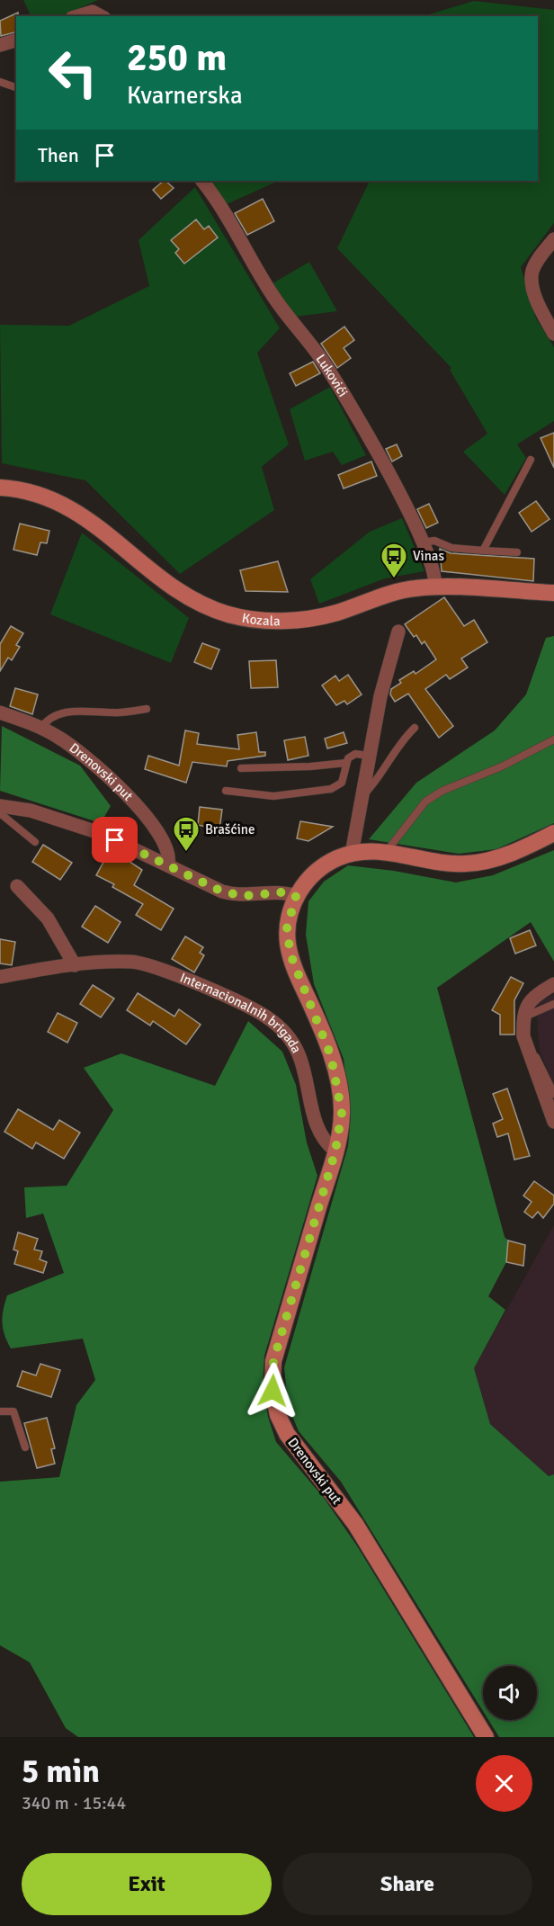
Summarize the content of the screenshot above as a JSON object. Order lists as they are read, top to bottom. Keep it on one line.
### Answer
{"streets":{"main road":["Kozala","Drenovski put"],"street":["Lukovići","Internacionalnih brigada"]},"crossings":[["Lukovići","Kozala"],["Drenovski put","Internacionalnih brigada"]],"places":{"bus stop":["Vinas","Brašćine"]},"page":{"turn":["250 m","Kvarnerska"],"then":"Then","heading":["5 min","340 m · 15:44"],"buttons":["Exit","Share"]}}
